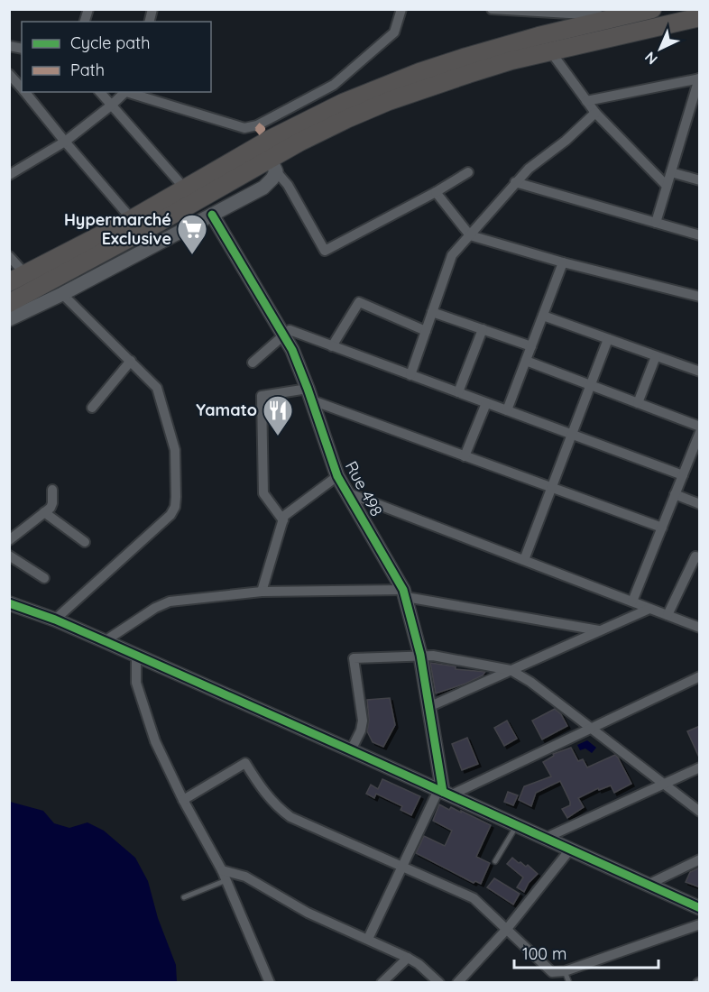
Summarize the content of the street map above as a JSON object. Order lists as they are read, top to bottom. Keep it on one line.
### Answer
{"streets":{"street":["Rue 498"]},"places":{"supermarket":["Hypermarché Exclusive"],"restaurant":["Yamato"]},"legend":["Cycle path","Path"],"scale_bar":"100 m","north":"bottom left"}
